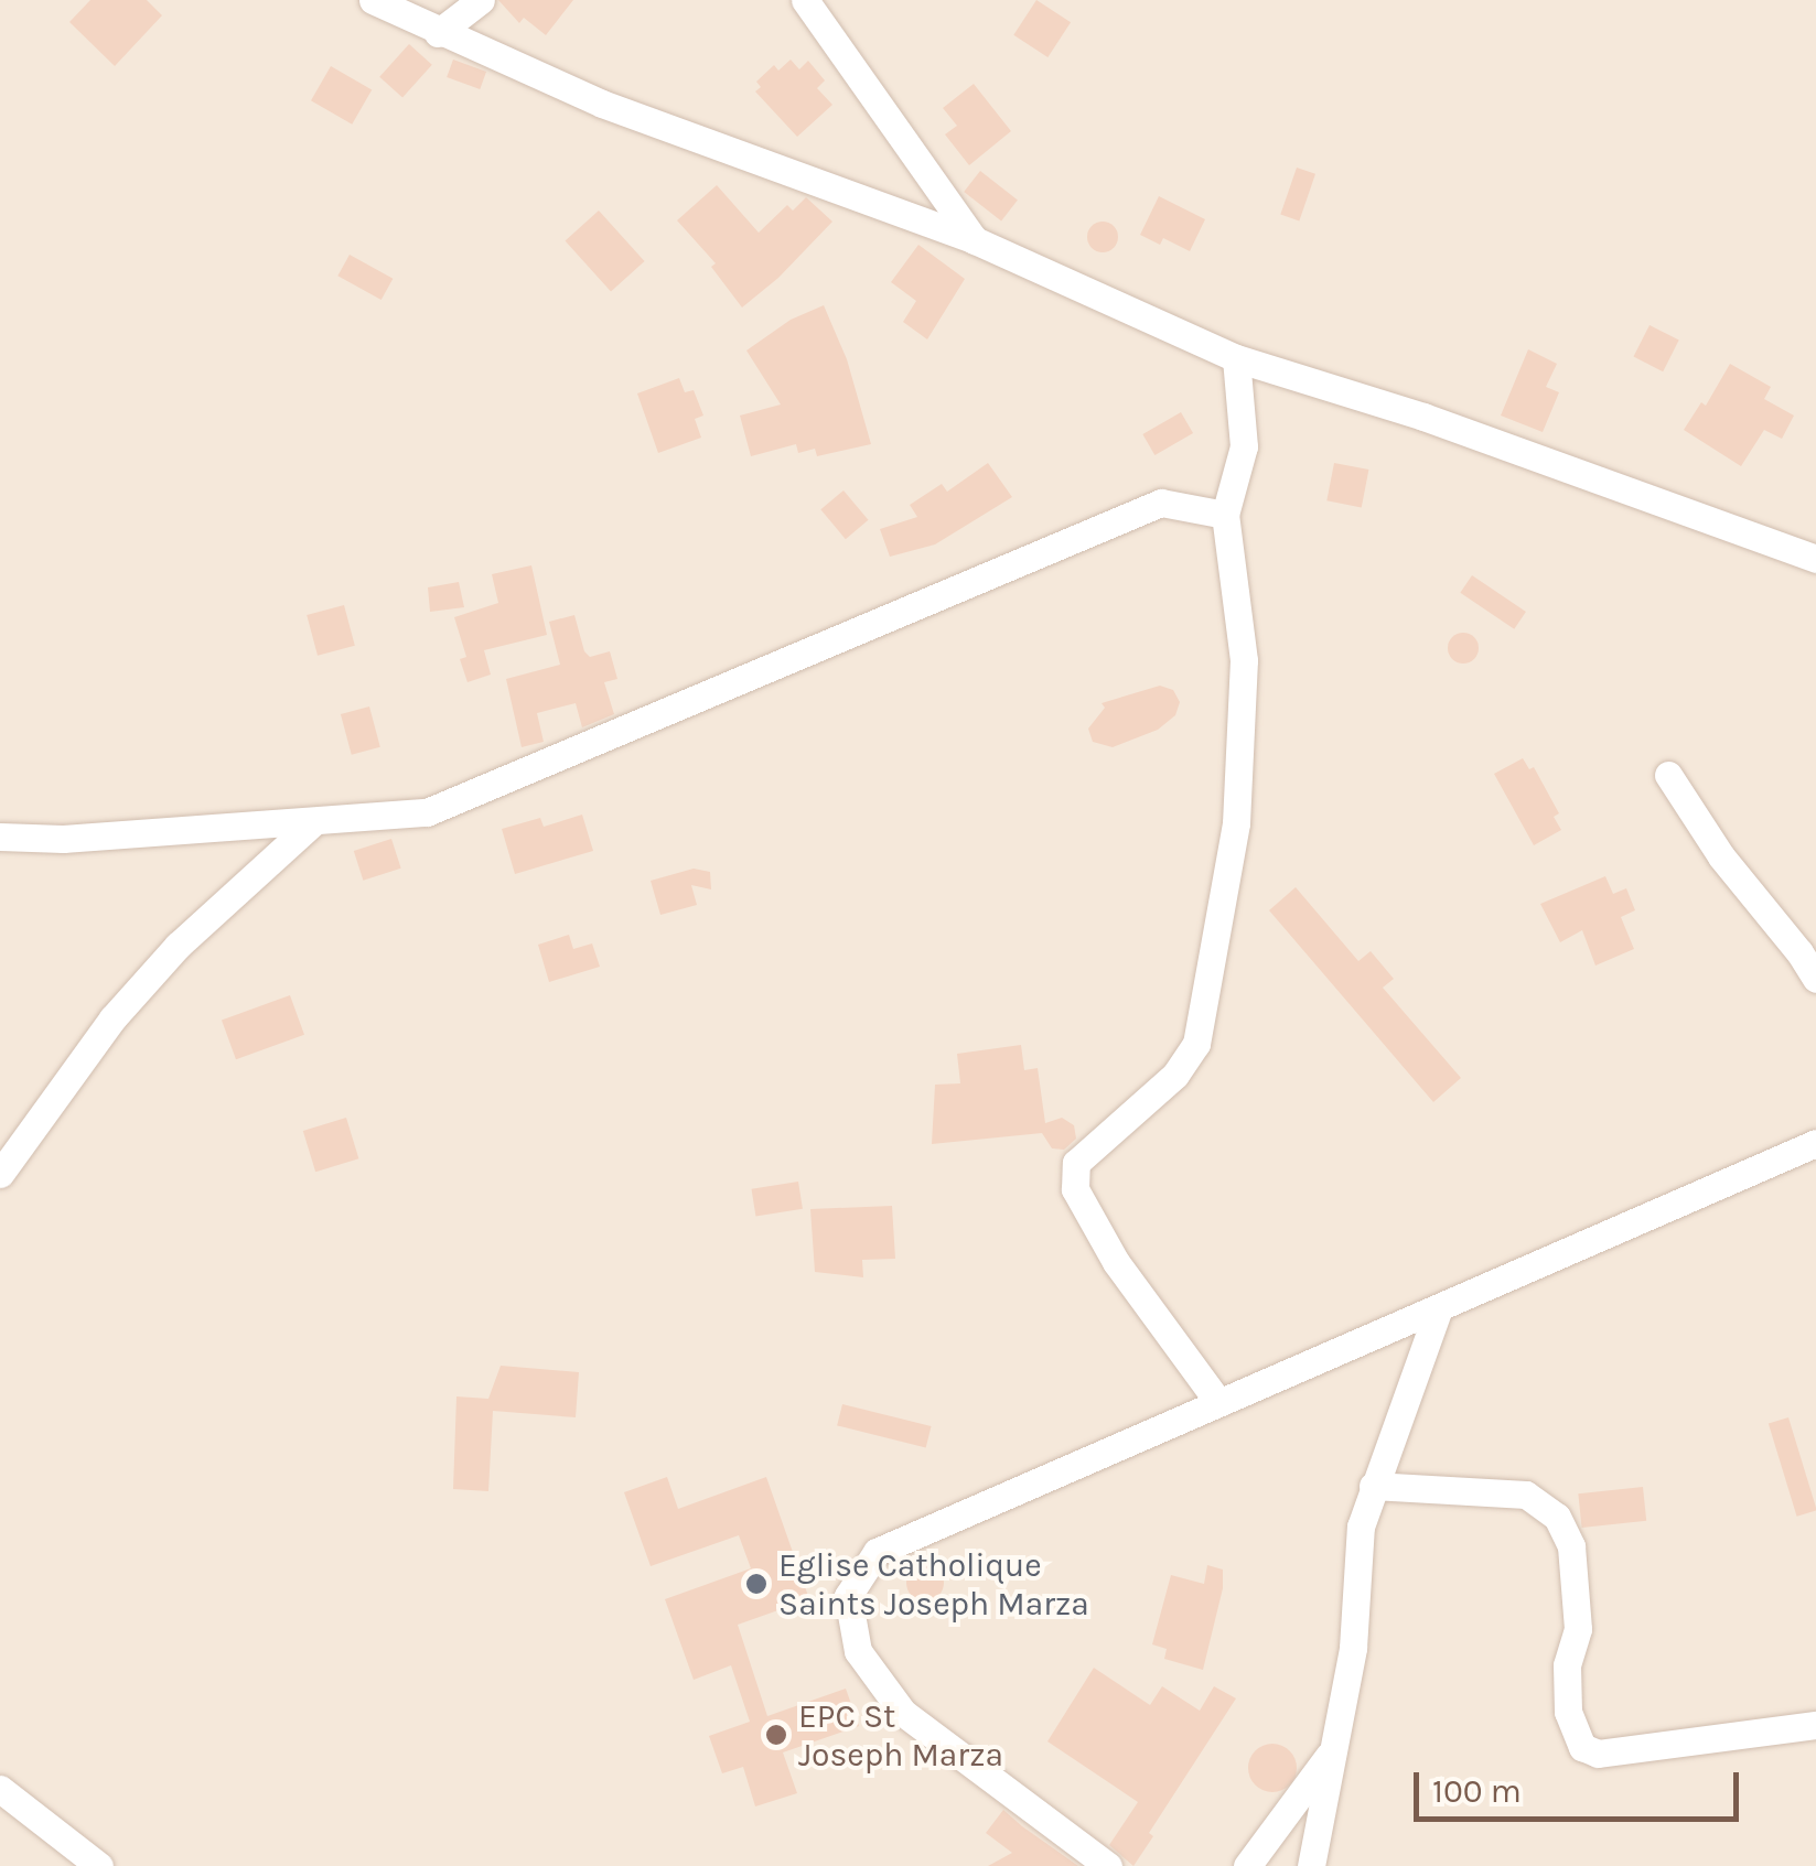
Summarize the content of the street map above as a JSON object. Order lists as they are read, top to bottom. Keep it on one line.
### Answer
{"places":["Eglise Catholique Saints Joseph Marza","EPC St Joseph Marza"],"scale_bar":"100 m"}
